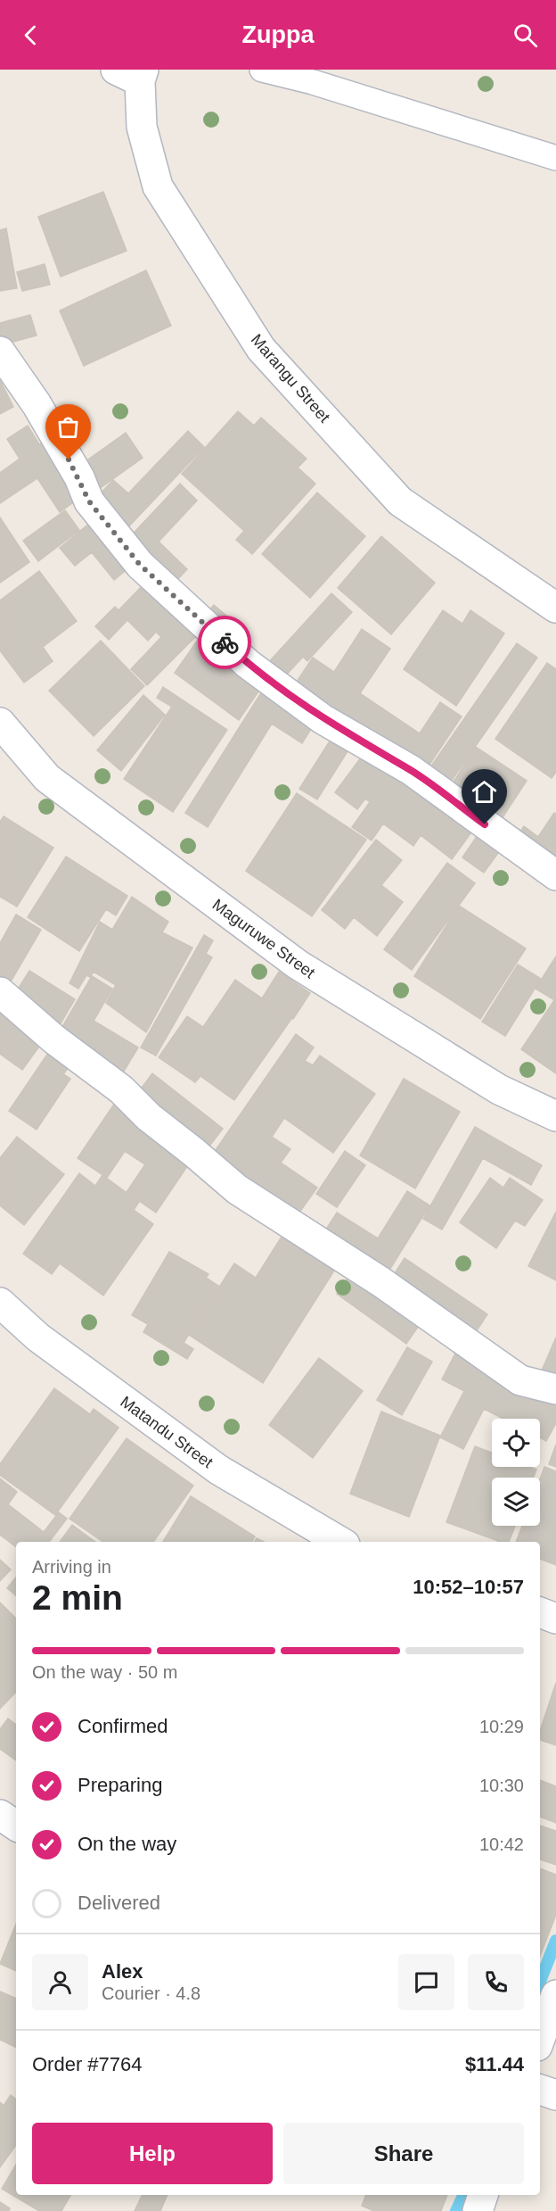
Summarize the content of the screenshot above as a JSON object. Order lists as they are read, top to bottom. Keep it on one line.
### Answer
{"streets":{"street":["Marangu Street","Maguruwe Street","Matandu Street"]},"page":{"header":"Zuppa","heading":["2 min","Arriving in","10:52–10:57"],"panel":["Alex","Courier · 4.8","Order #7764","$11.44"],"bar":"On the way · 50 m","list":[["Confirmed","10:29"],["Preparing","10:30"],["On the way","10:42"],"Delivered"],"buttons":["Help","Share"]}}
